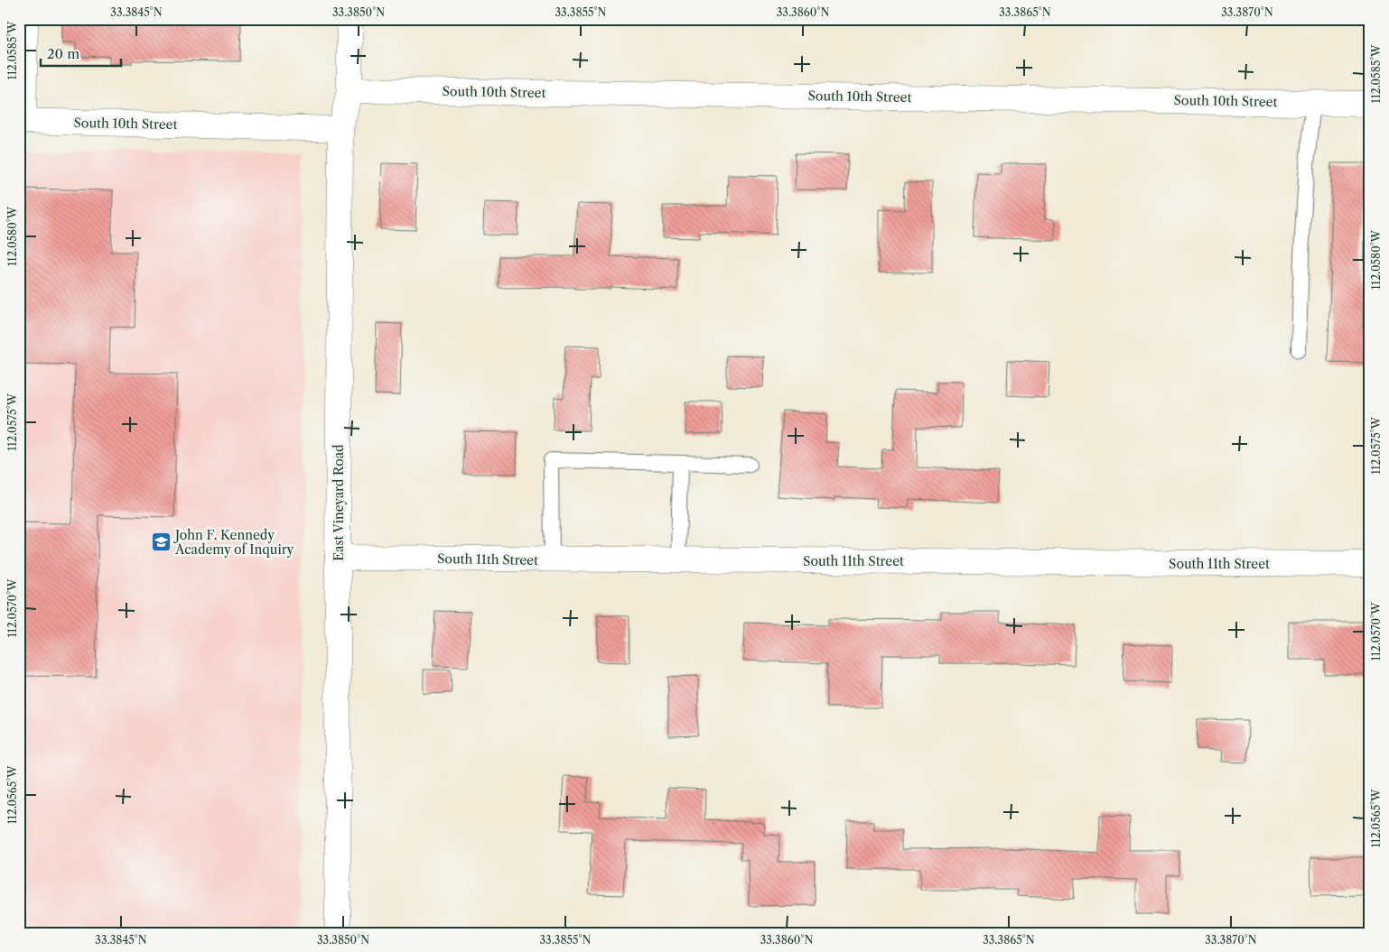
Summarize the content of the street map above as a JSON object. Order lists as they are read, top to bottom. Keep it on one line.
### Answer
{"streets":{"street":["South 10th Street","East Vineyard Road","South 11th Street"]},"crossings":[["South 10th Street","East Vineyard Road"],["East Vineyard Road","South 11th Street"]],"places":{"school or university":["John F. Kennedy Academy of Inquiry"]},"scale_bar":"20 m","coordinates":["33.3845°N","33.3850°N","33.3855°N","33.3860°N","33.3865°N","33.3870°N","112.0585°W","112.0580°W","112.0575°W","112.0570°W","112.0565°W"]}
